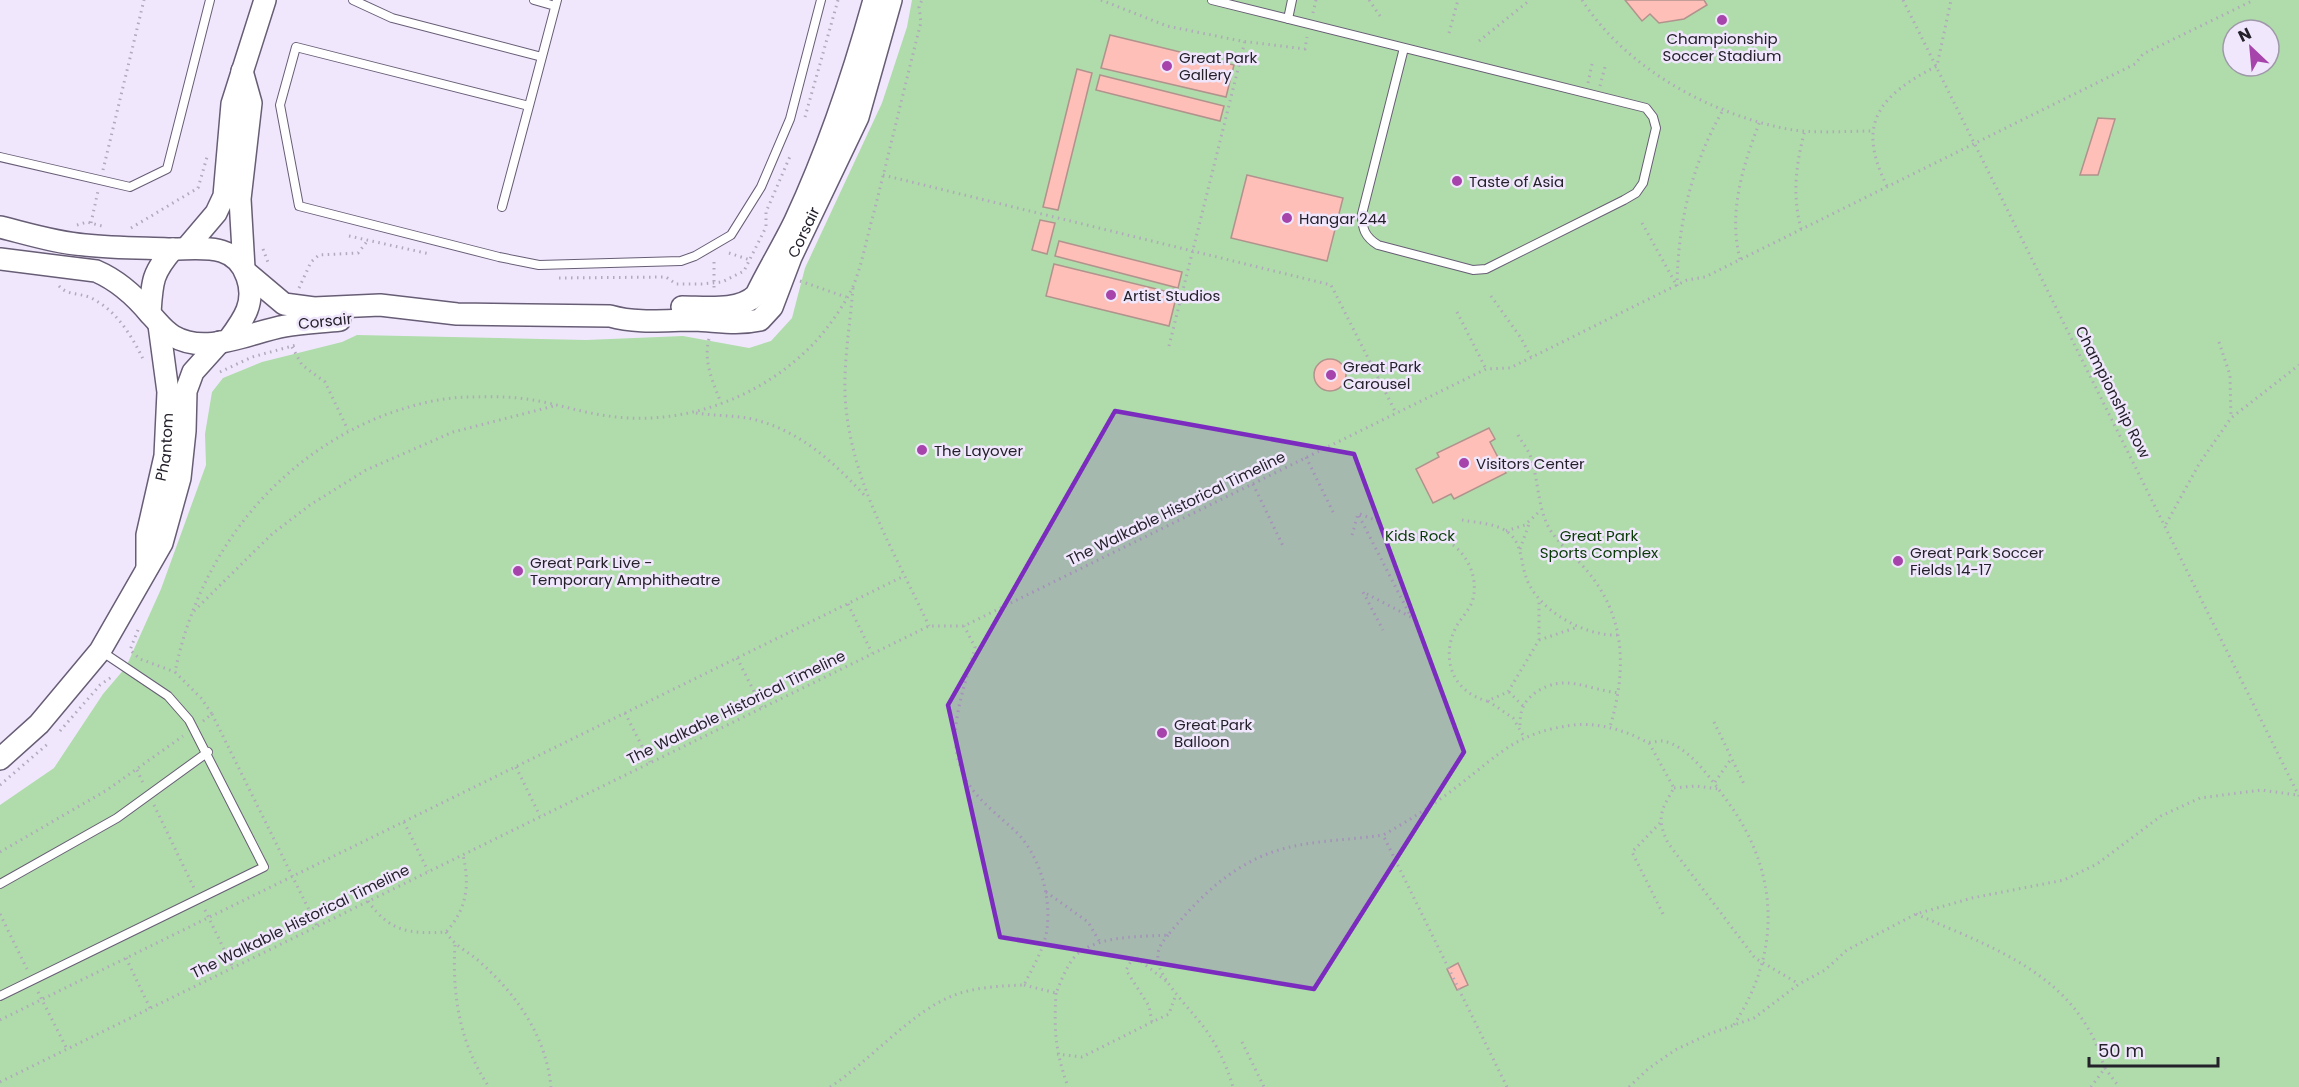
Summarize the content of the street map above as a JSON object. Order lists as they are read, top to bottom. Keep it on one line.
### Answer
{"streets":{"street":["Corsair","Phantom"],"path":["Championship Row","The Walkable Historical Timeline"]},"crossings":[["Corsair","Phantom"],["Championship Row","The Walkable Historical Timeline"]],"parks":["Kids Rock","Great Park Sports Complex"],"places":["Championship Soccer Stadium","Great Park Gallery","Taste of Asia","Hangar 244","Artist Studios","Great Park Carousel","The Layover","Visitors Center","Great Park Soccer Fields 14-17","Great Park Live - Temporary Amphitheatre","Great Park Balloon"],"scale_bar":"50 m","north":"top left"}
